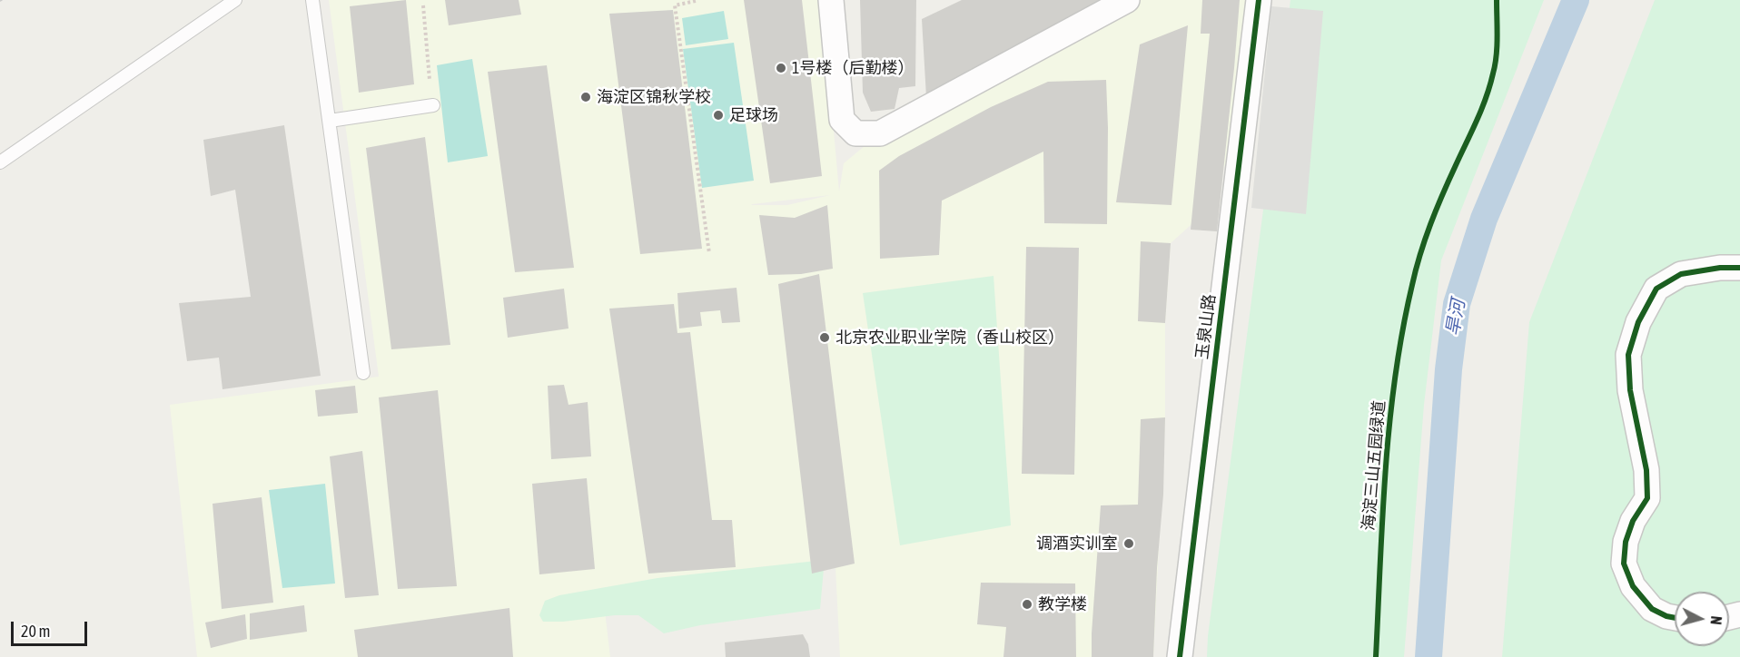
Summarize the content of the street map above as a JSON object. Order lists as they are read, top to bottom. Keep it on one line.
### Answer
{"streets":{"street":["玉泉山路"],"cycle path":["海淀三山五园绿道"]},"water":["旱河"],"places":["1号楼（后勤楼）","海淀区锦秋学校","足球场","北京农业职业学院（香山校区）","调酒实训室","教学楼"],"scale_bar":"20 m","north":"right"}
